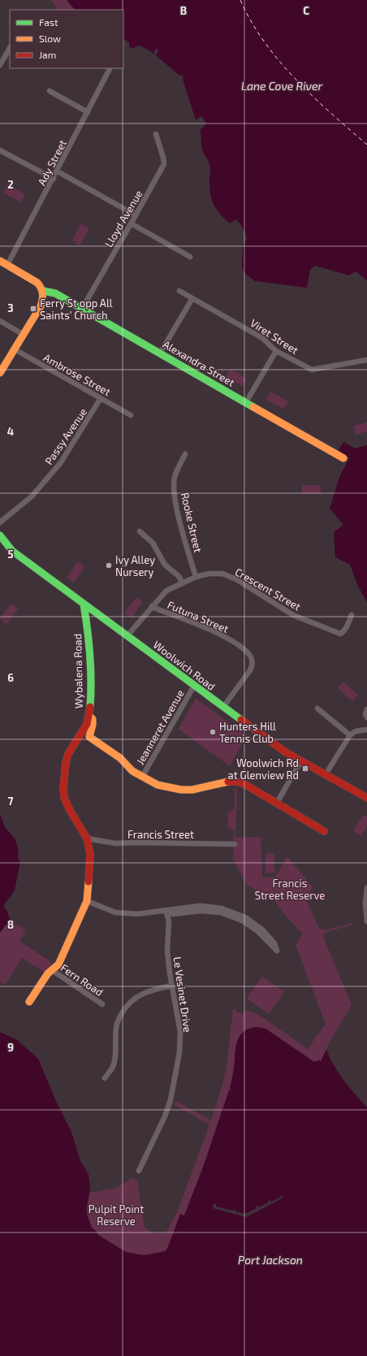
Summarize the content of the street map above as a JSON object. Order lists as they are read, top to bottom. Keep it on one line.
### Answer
{"streets":{"street":["Ady Street","Lloyd Avenue","Viret Street","Alexandra Street","Ambrose Street","Passy Avenue","Rooke Street","Crescent Street","Futuna Street","Woolwich Road","Wybalena Road","Jeanneret Avenue","Francis Street","Fern Road","Le Vesinet Drive"]},"crossings":[["Lloyd Avenue","Alexandra Street"],["Ambrose Street","Passy Avenue"],["Rooke Street","Crescent Street"],["Crescent Street","Futuna Street"],["Crescent Street","Woolwich Road"],["Futuna Street","Woolwich Road"],["Woolwich Road","Wybalena Road"],["Woolwich Road","Jeanneret Avenue"],["Wybalena Road","Francis Street"],["Wybalena Road","Fern Road"]],"water":["Lane Cove River","Port Jackson"],"parks":["Francis Street Reserve","Pulpit Point Reserve"],"places":{"transit":["Ferry St opp All Saints' Church","Woolwich Rd at Glenview Rd"],"other":["Ivy Alley Nursery","Hunters Hill Tennis Club"]},"legend":["Fast","Slow","Jam"],"grid":{"columns":["B","C"],"rows":["2","3","4","5","6","7","8","9"]}}
